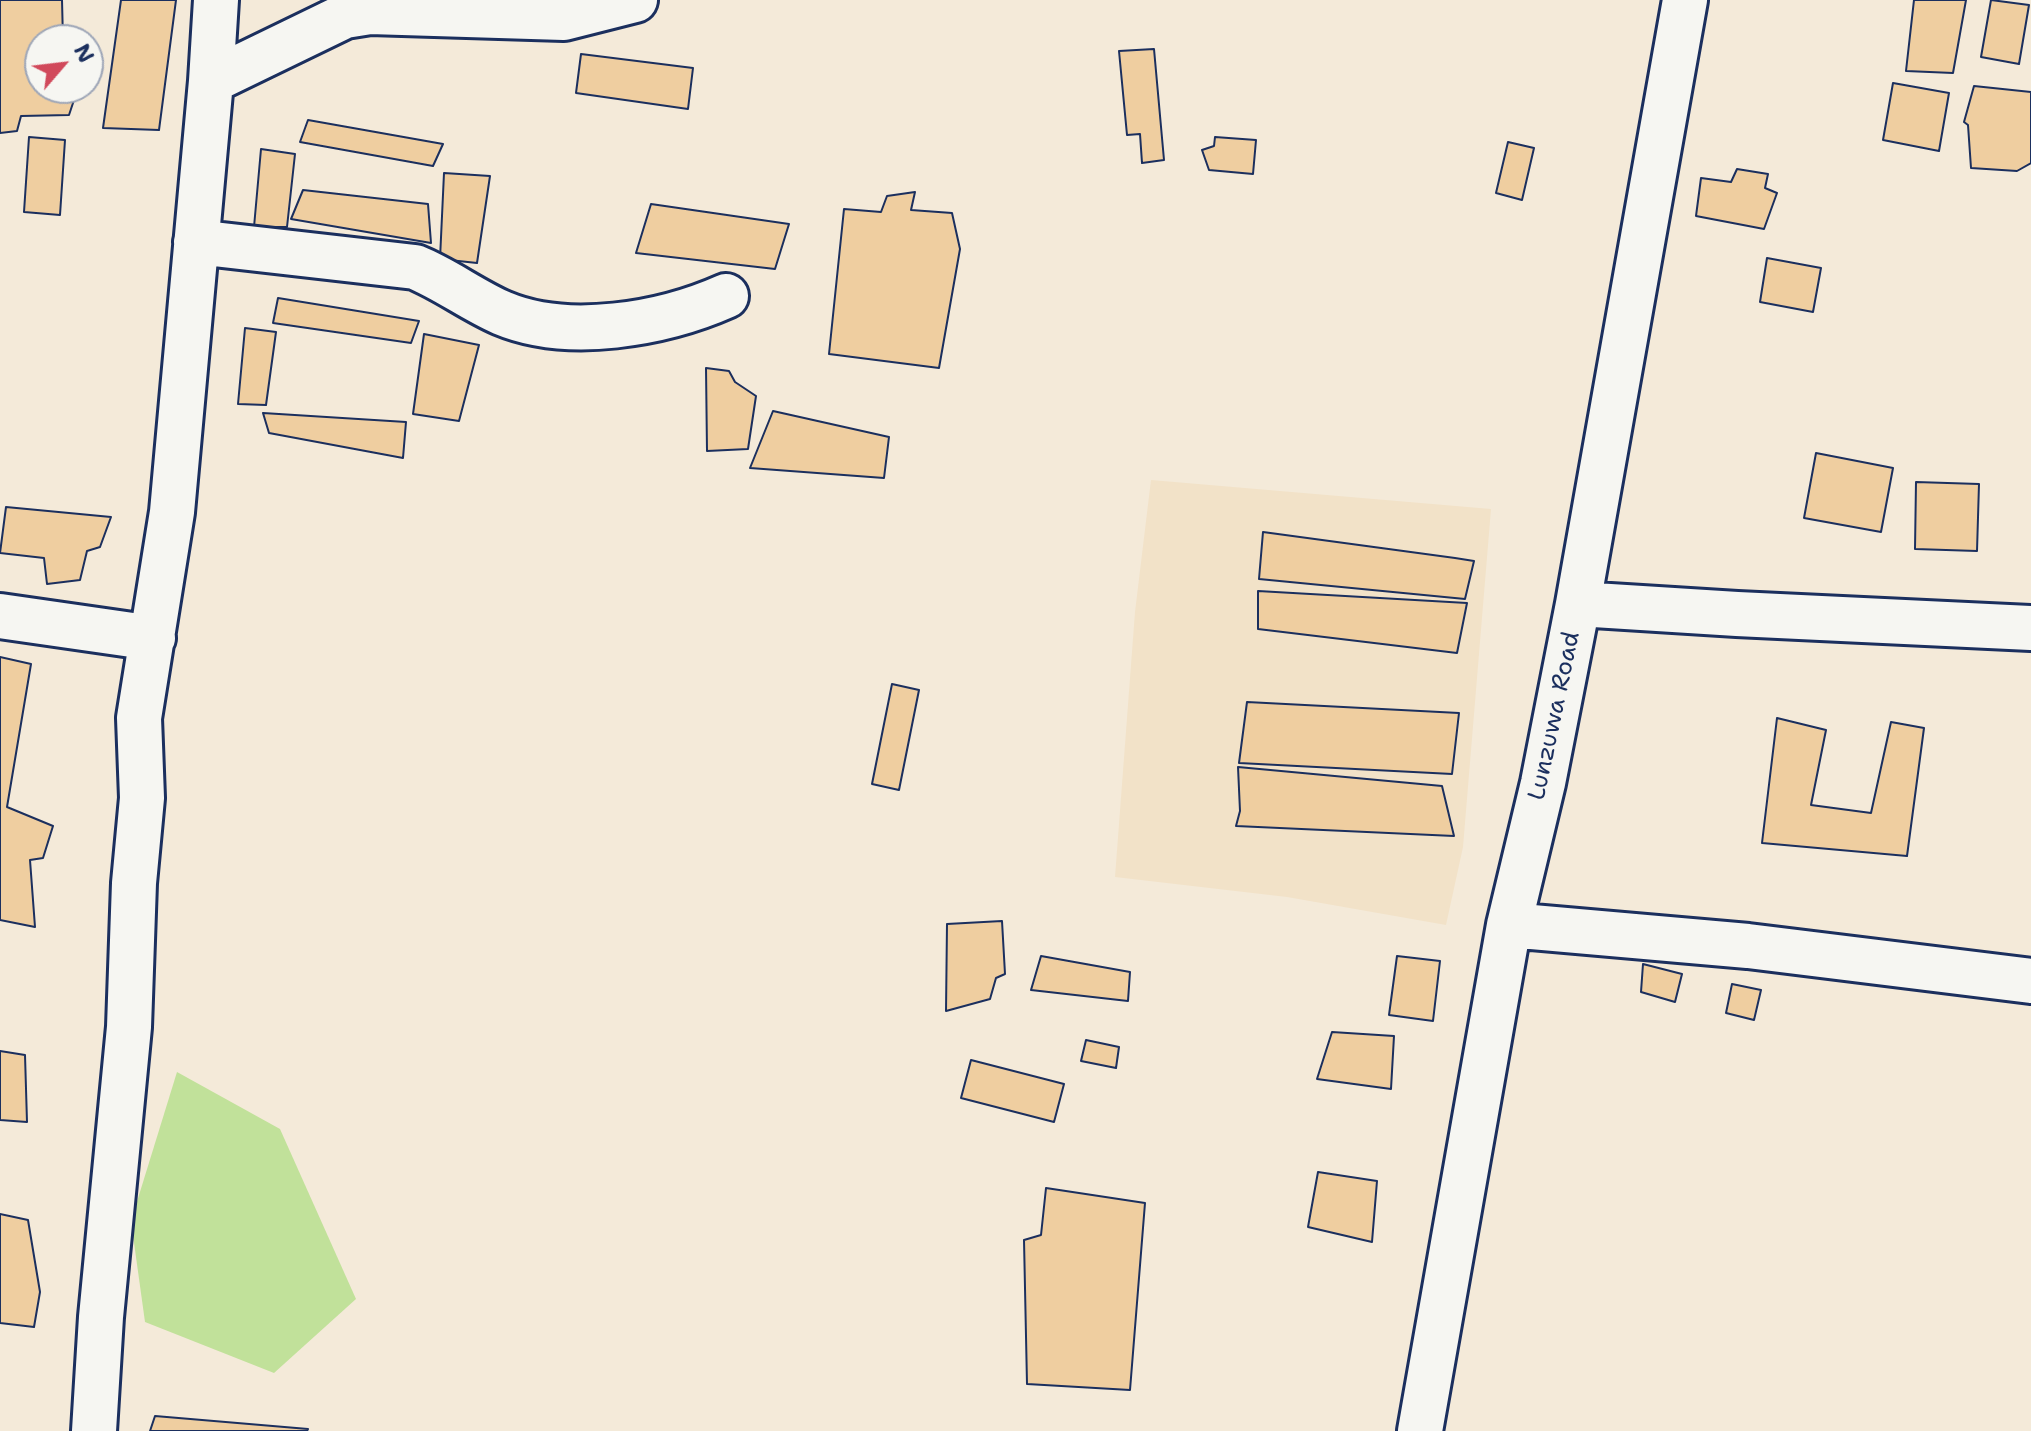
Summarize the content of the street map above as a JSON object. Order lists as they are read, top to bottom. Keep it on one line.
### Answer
{"streets":{"street":["Lunzuwa Road"]},"north":"top right"}
